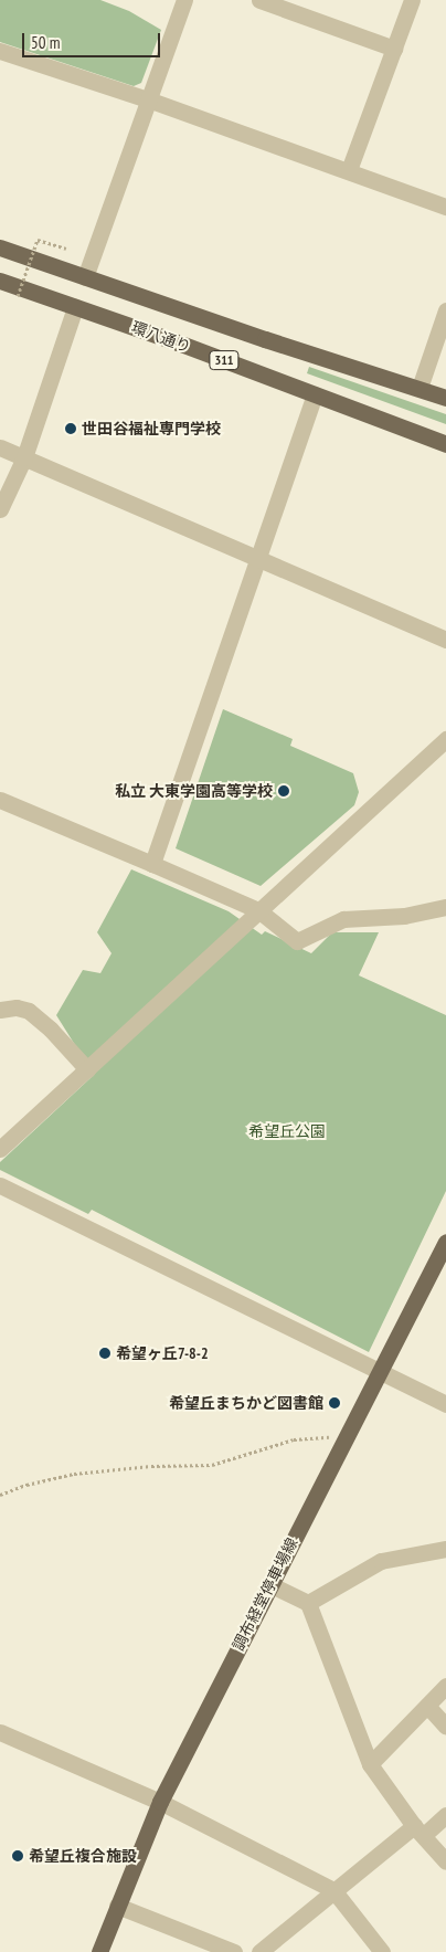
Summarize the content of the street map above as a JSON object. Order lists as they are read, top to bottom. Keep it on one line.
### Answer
{"streets":{"main road":["環八通り","311","調布経堂停車場線"]},"parks":["希望丘公園"],"places":["世田谷福祉専門学校","私立 大東学園高等学校","希望ヶ丘7-8-2","希望丘まちかど図書館","希望丘複合施設"],"scale_bar":"50 m"}
